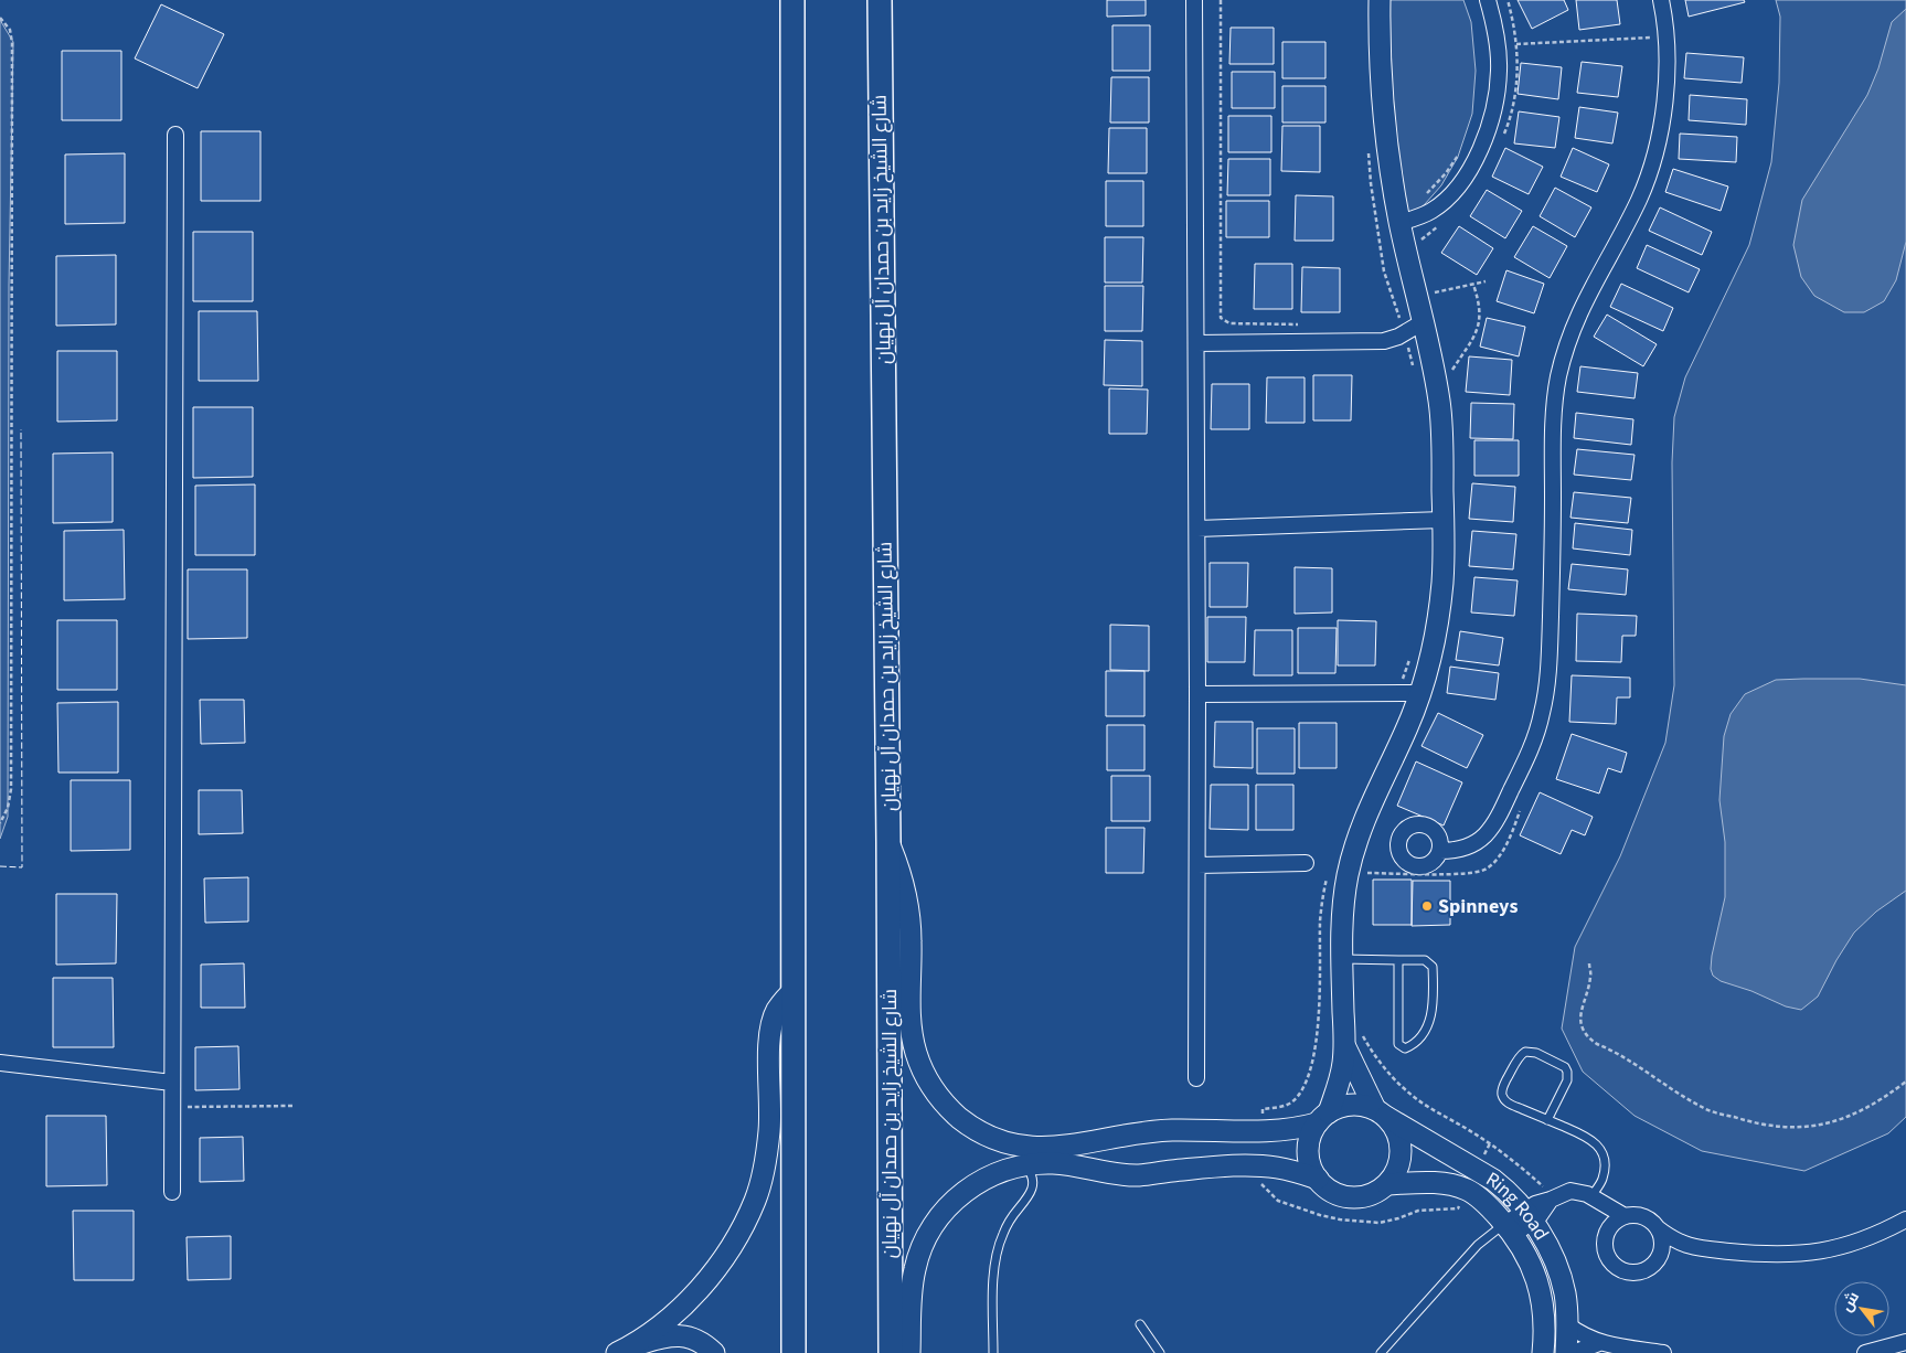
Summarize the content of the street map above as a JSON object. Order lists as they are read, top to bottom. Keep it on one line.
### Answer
{"streets":{"main road":["شارع الشيخ زايد بن حمدان آل نهيان"],"street":["Ring Road"]},"places":["Spinneys"],"north":"top left"}
